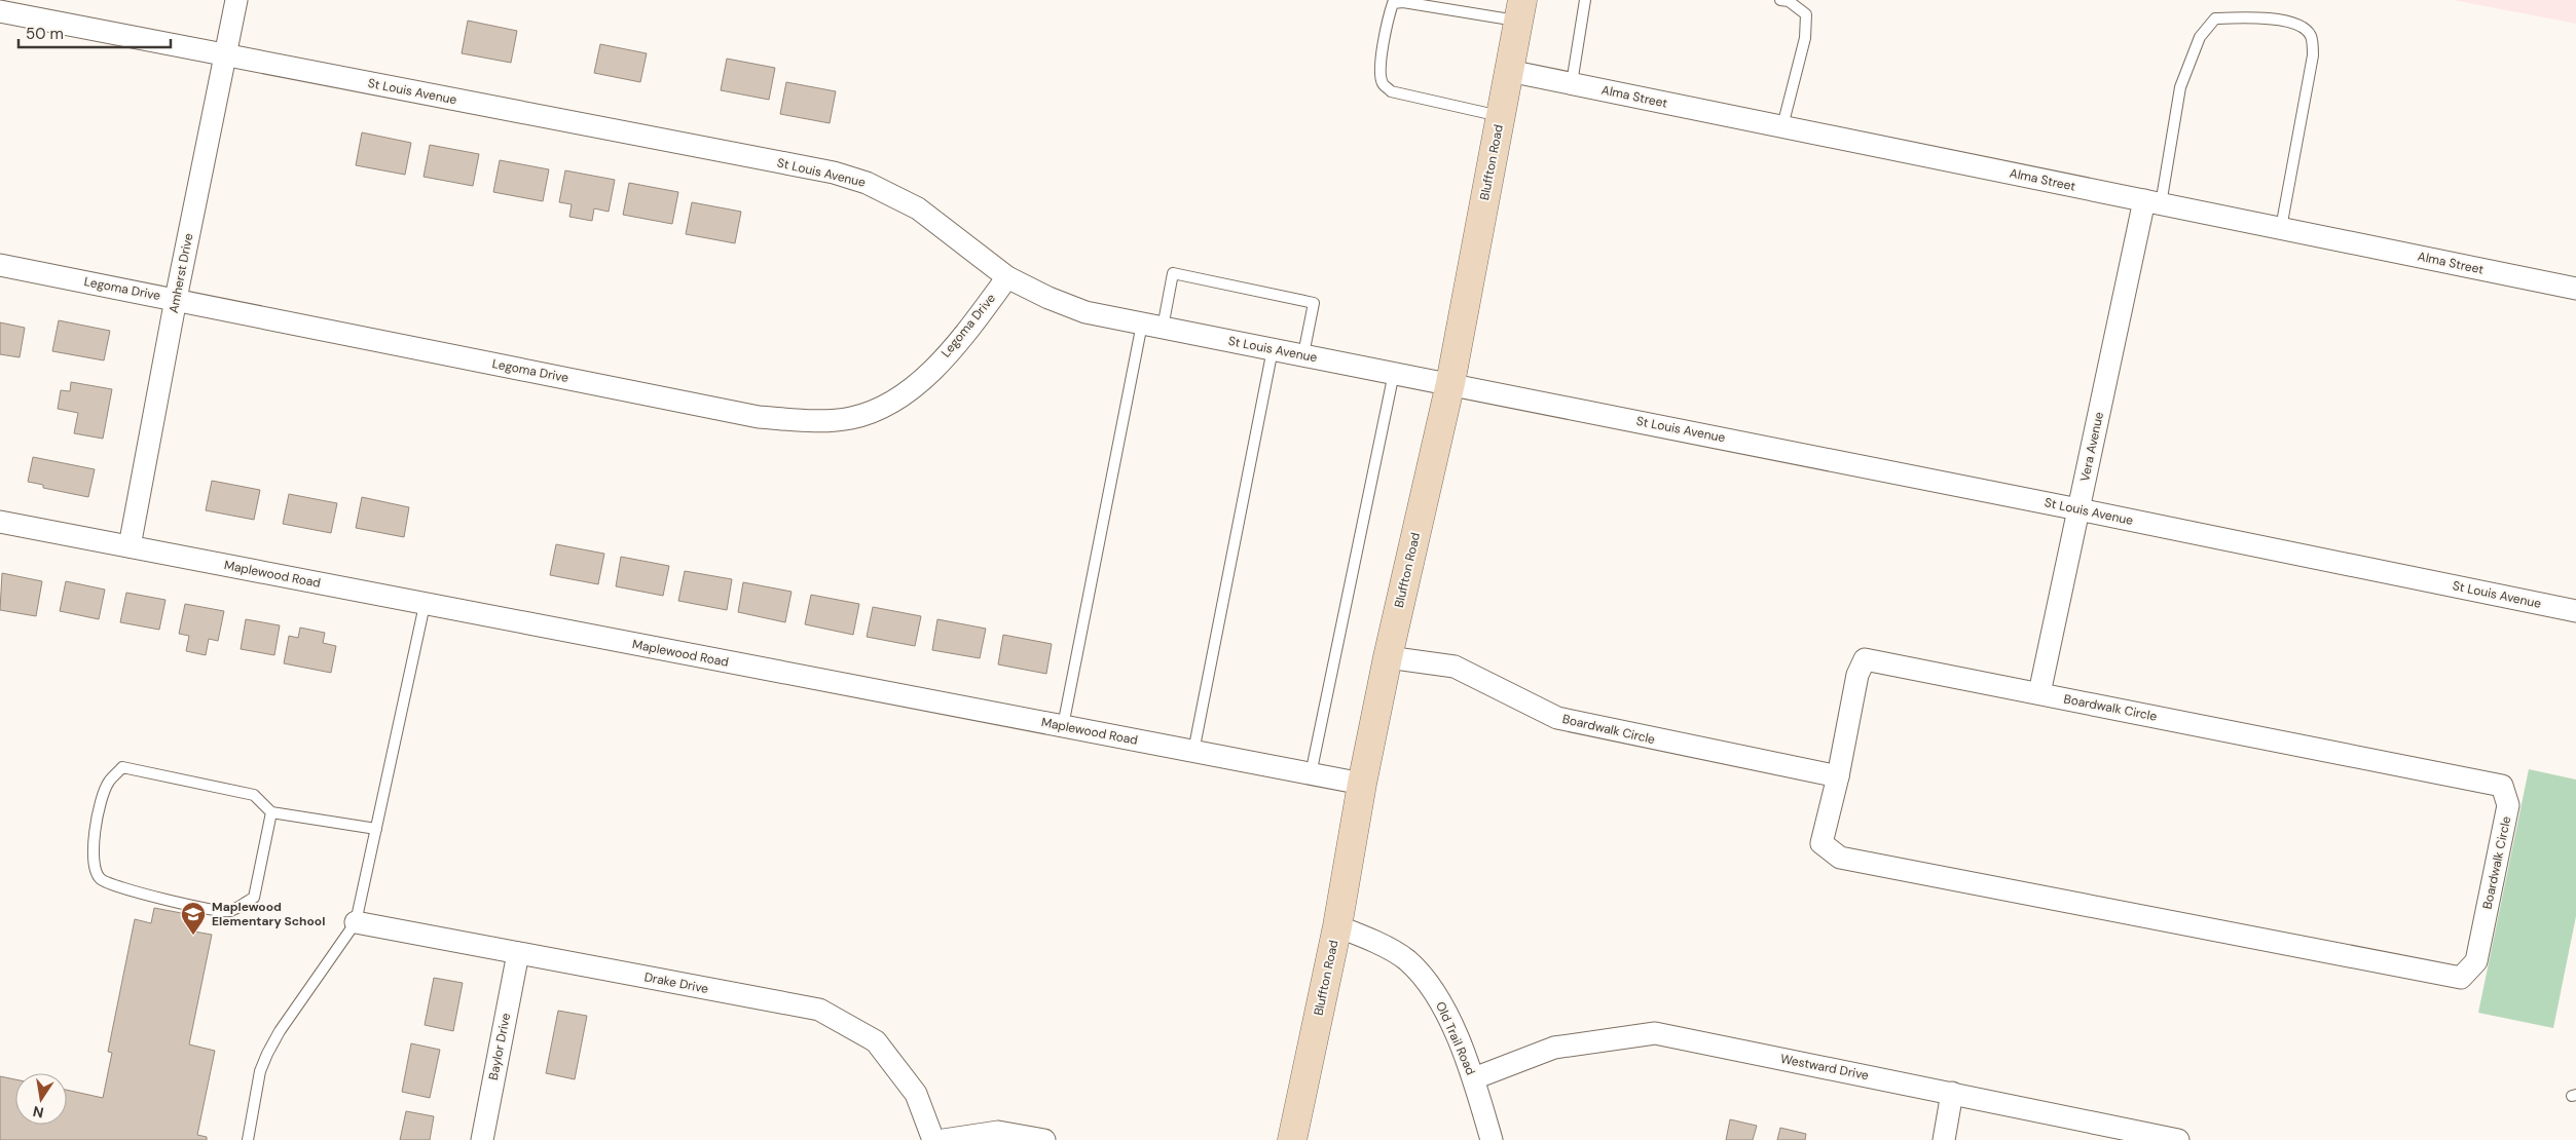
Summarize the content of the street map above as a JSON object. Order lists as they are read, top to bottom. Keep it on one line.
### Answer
{"streets":{"main road":["Bluffton Road"],"street":["St Louis Avenue","Alma Street","Amherst Drive","Legoma Drive","Vera Avenue","Maplewood Road","Boardwalk Circle","Drake Drive","Old Trail Road","Baylor Drive","Westward Drive"]},"crossings":[["St Louis Avenue","Bluffton Road"],["St Louis Avenue","Amherst Drive"],["St Louis Avenue","Legoma Drive"],["St Louis Avenue","Vera Avenue"],["Alma Street","Bluffton Road"],["Alma Street","Vera Avenue"],["Bluffton Road","Maplewood Road"],["Bluffton Road","Boardwalk Circle"],["Bluffton Road","Old Trail Road"],["Amherst Drive","Legoma Drive"],["Amherst Drive","Maplewood Road"],["Vera Avenue","Boardwalk Circle"],["Drake Drive","Baylor Drive"],["Old Trail Road","Westward Drive"]],"places":{"school or university":["Maplewood Elementary School"]},"scale_bar":"50 m","north":"bottom"}
